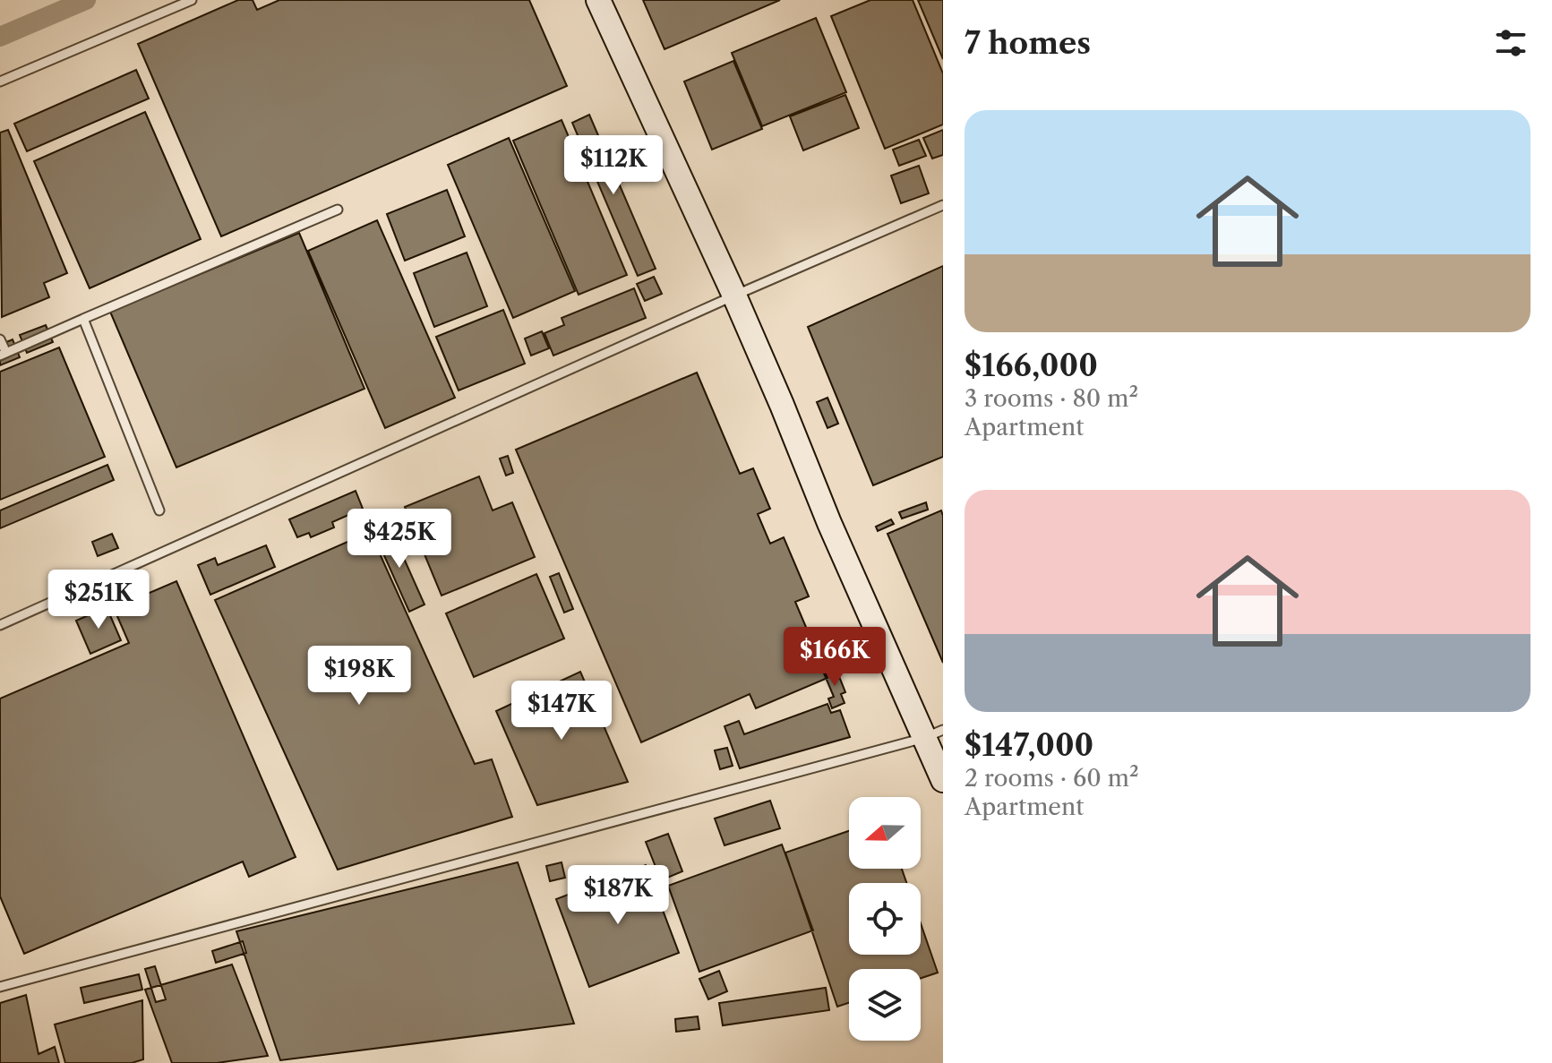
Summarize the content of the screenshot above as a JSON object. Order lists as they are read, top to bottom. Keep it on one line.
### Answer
{"north":"left","page":{"heading":"7 homes","list":[{"name":"$166,000","note":"3 rooms · 80 m² · Apartment"},{"name":"$147,000","note":"2 rooms · 60 m² · Apartment"}],"price":["$112K","$425K","$251K","$166K","$198K","$147K","$187K"]}}
